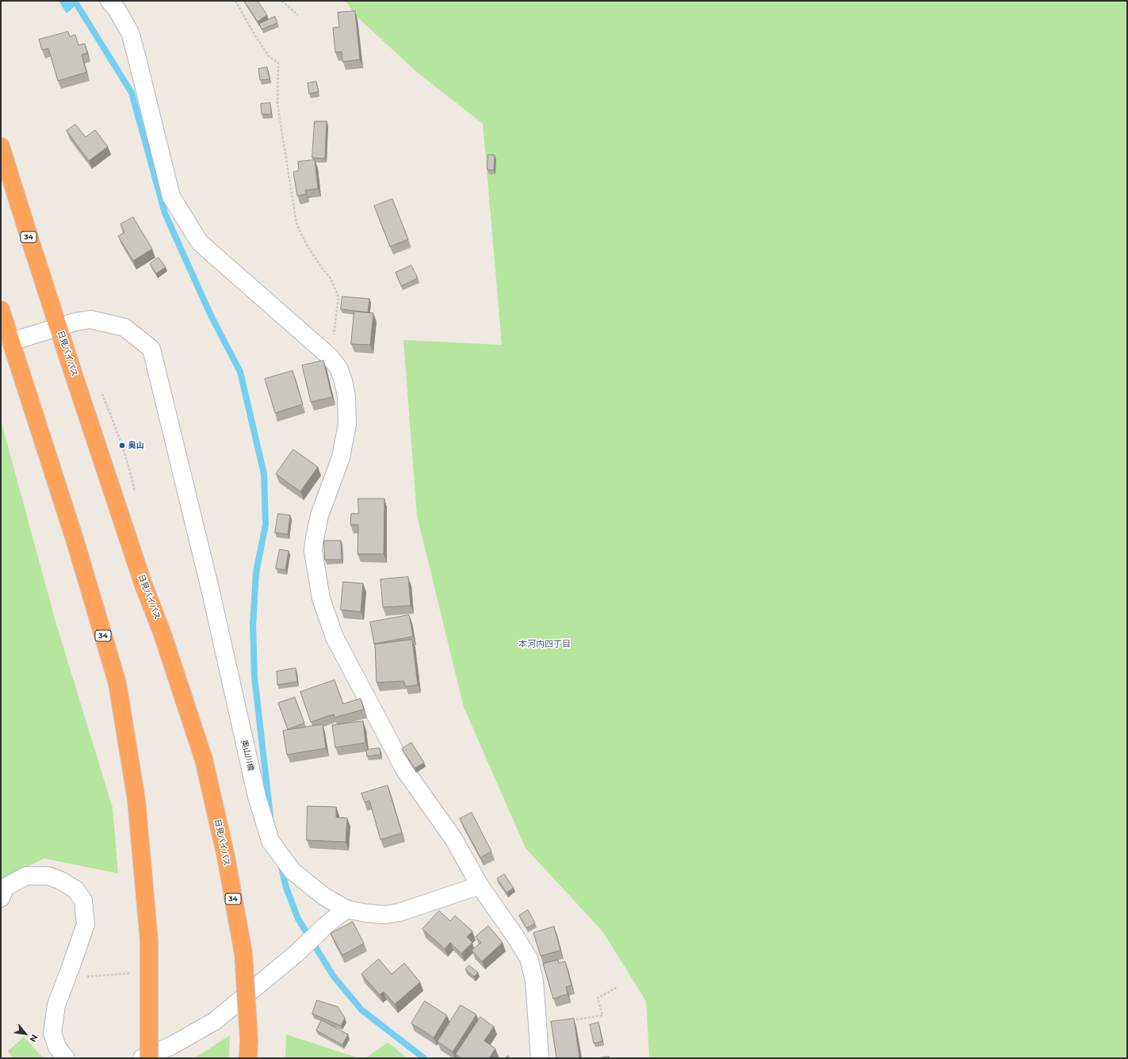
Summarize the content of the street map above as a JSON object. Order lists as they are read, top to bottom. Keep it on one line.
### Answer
{"streets":{"highway":["34","日見バイパス"],"street":["奥山川橋"]},"crossings":[["34","奥山川橋"],["日見バイパス","奥山川橋"]],"districts":["本河内四丁目"],"places":["奥山"],"north":"bottom right"}
